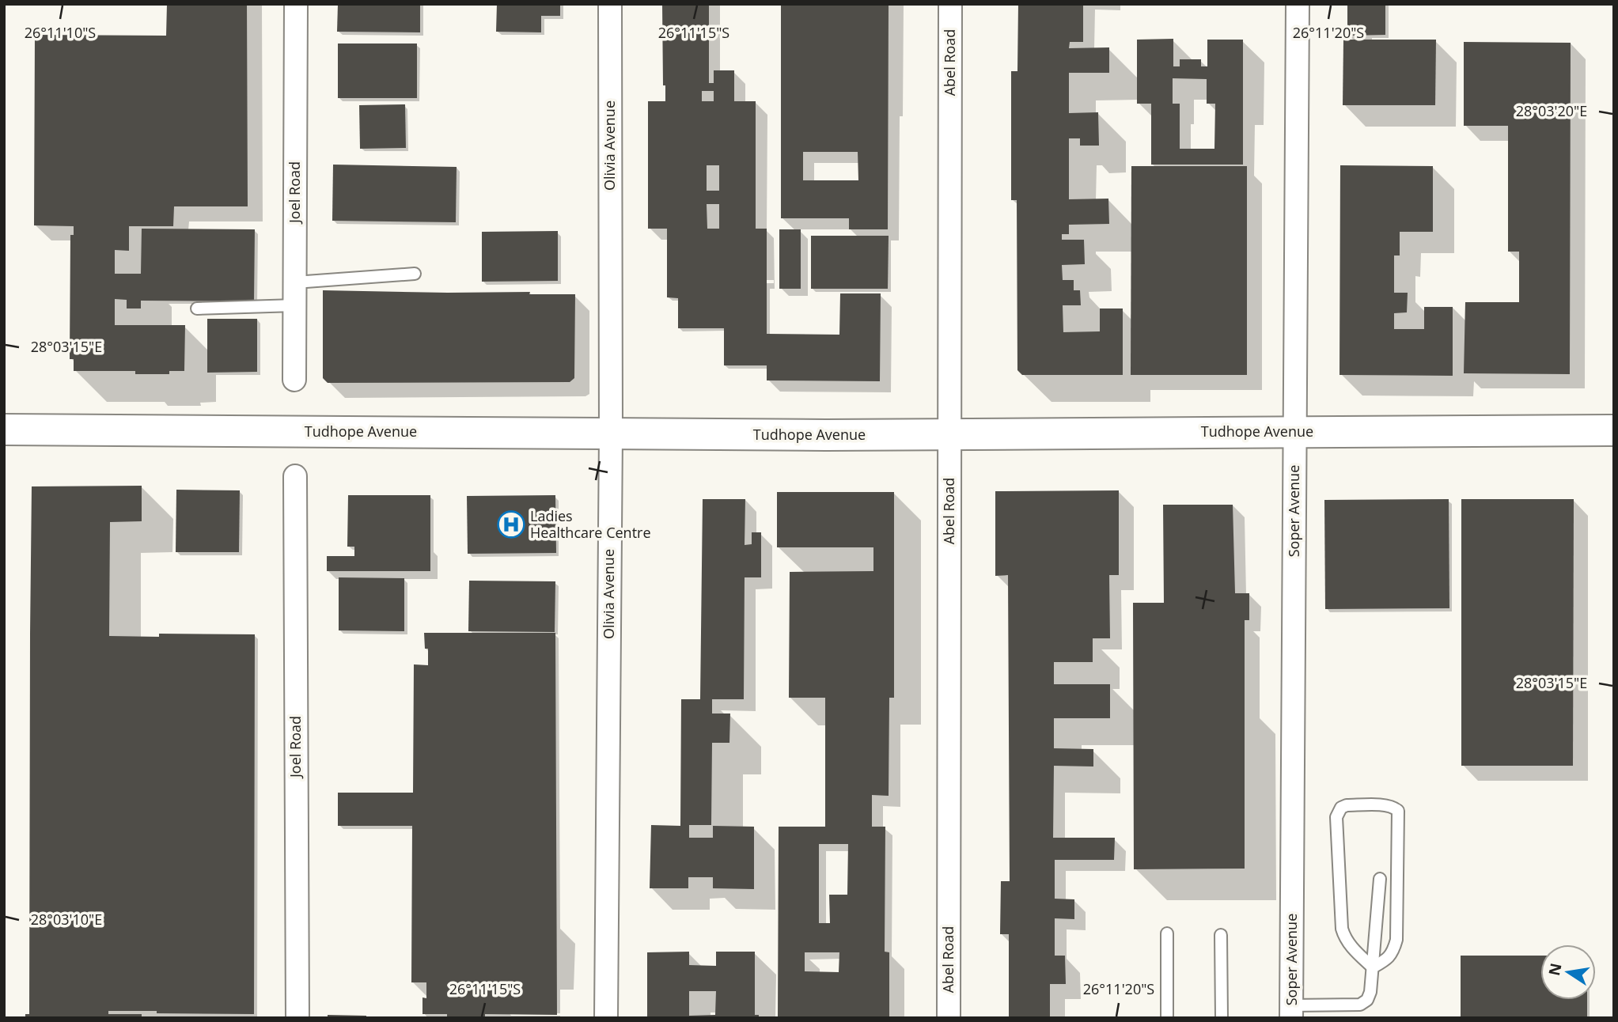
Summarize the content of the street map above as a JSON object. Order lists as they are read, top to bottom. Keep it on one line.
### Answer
{"streets":{"street":["Abel Road","Olivia Avenue","Joel Road","Tudhope Avenue","Soper Avenue"]},"crossings":[["Abel Road","Tudhope Avenue"],["Olivia Avenue","Tudhope Avenue"],["Tudhope Avenue","Soper Avenue"]],"places":{"hospital":["Ladies Healthcare Centre"]},"north":"left","coordinates":["26°11'10\"S","26°11'15\"S","26°11'20\"S","28°03'20\"E","28°03'15\"E","28°03'10\"E"]}
